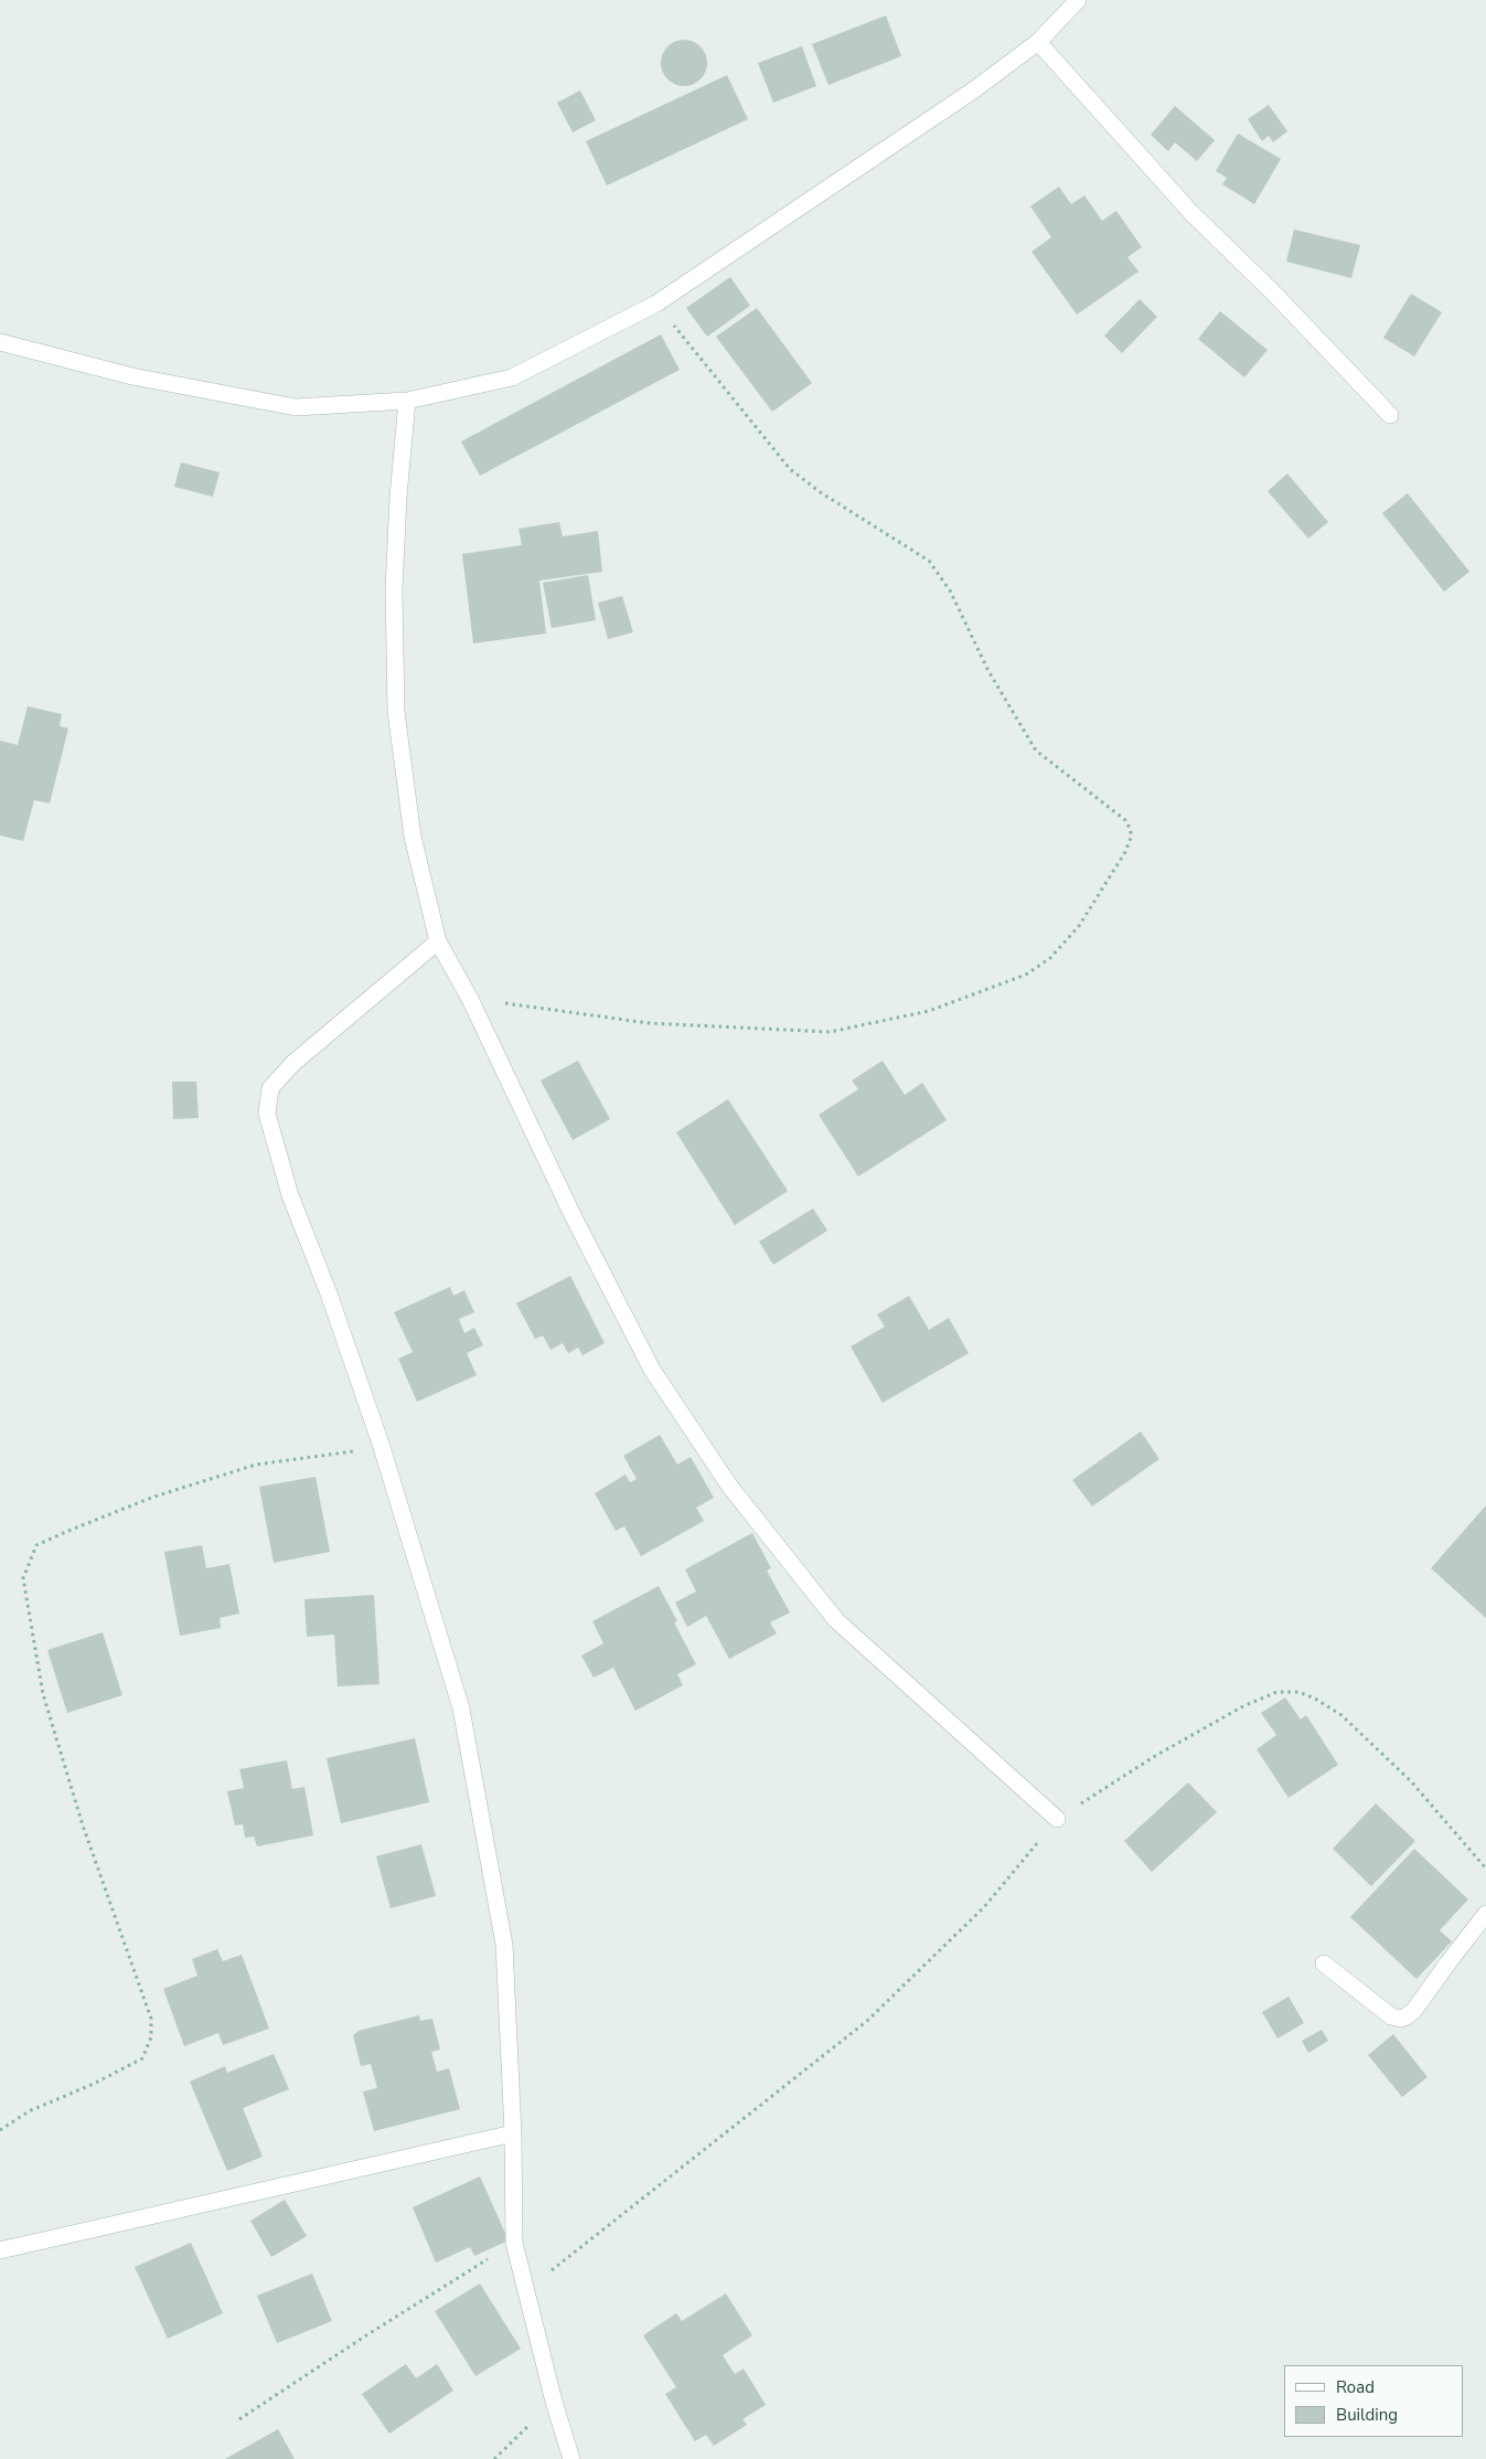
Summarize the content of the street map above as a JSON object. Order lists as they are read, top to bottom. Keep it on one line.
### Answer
{"legend":["Road","Building"]}
